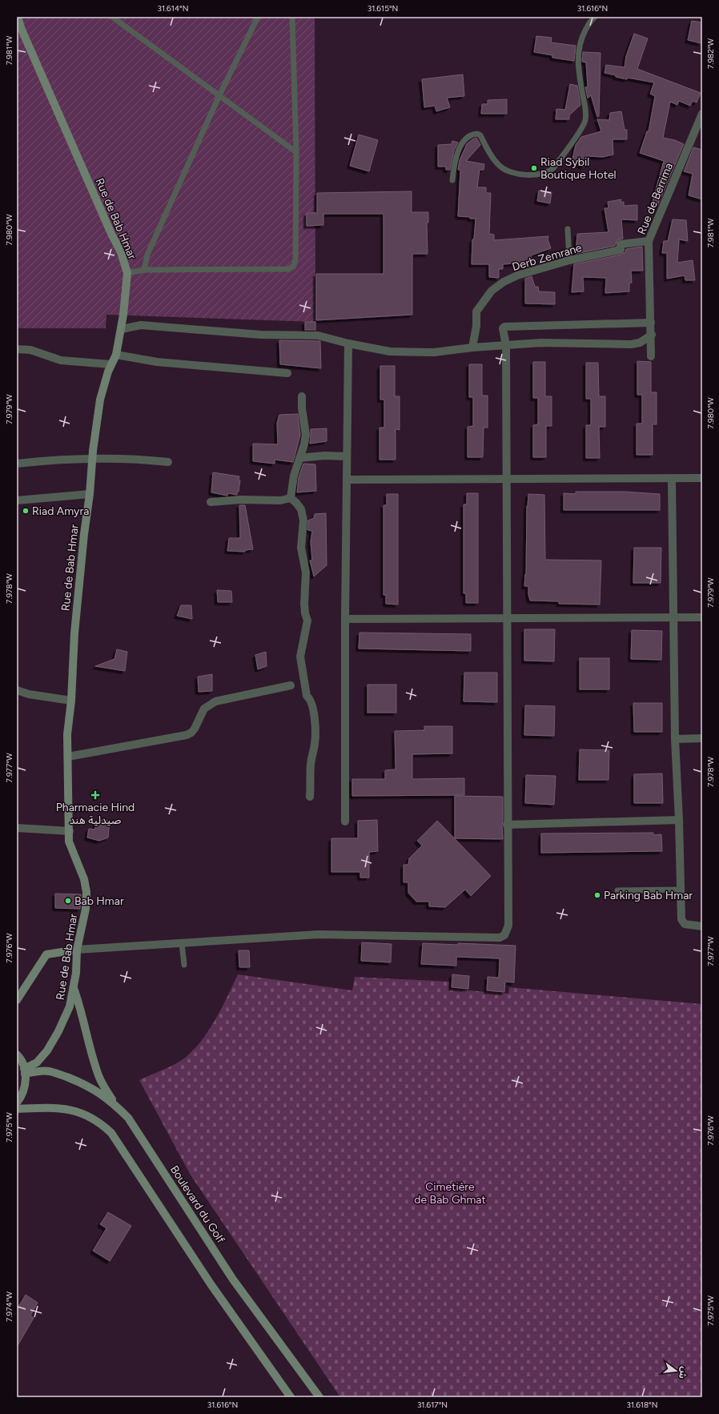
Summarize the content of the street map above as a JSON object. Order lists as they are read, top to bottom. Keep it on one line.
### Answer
{"streets":{"main road":["Rue de Bab Hmar","Boulevard du Golf"],"street":["Rue de Berrima","Derb Zemrane"]},"crossings":[["Rue de Berrima","Derb Zemrane"],["Rue de Bab Hmar","Boulevard du Golf"]],"parks":["Cimetière de Bab Ghmat"],"places":{"other":["Riad Sybil Boutique Hotel","Riad Amyra","Parking Bab Hmar","Bab Hmar"],"health":["Pharmacie Hind صيدلية هند"]},"north":"right","coordinates":["31.614°N","31.615°N","31.616°N","7.981°W","7.982°W","7.980°W","7.979°W","7.978°W","7.977°W","7.976°W","7.975°W","7.974°W","31.617°N","31.618°N"]}
